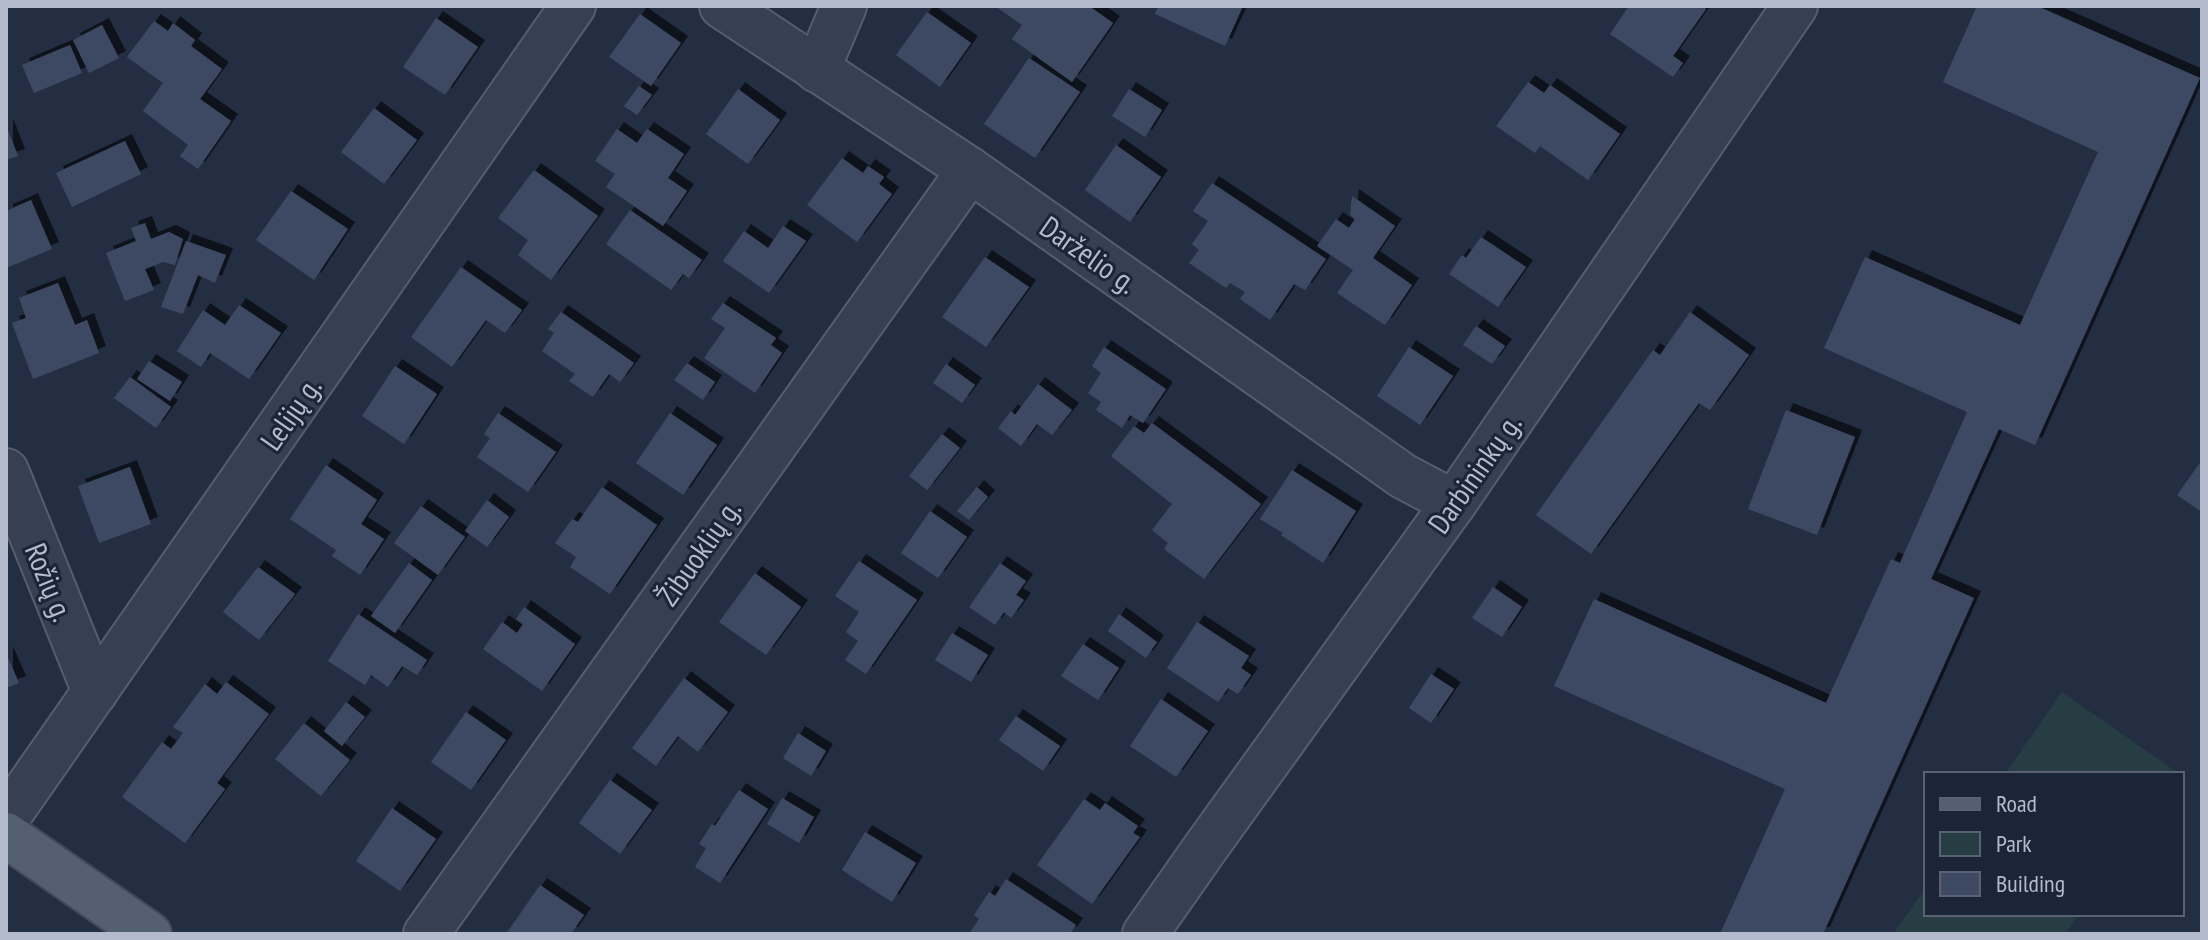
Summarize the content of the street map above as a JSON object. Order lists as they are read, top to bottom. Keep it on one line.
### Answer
{"streets":{"street":["Darželio g.","Lelijų g.","Darbininkų g.","Žibuoklių g.","Rožių g."]},"crossings":[["Darželio g.","Darbininkų g."],["Darželio g.","Žibuoklių g."],["Lelijų g.","Rožių g."]],"legend":["Road","Park","Building"]}
